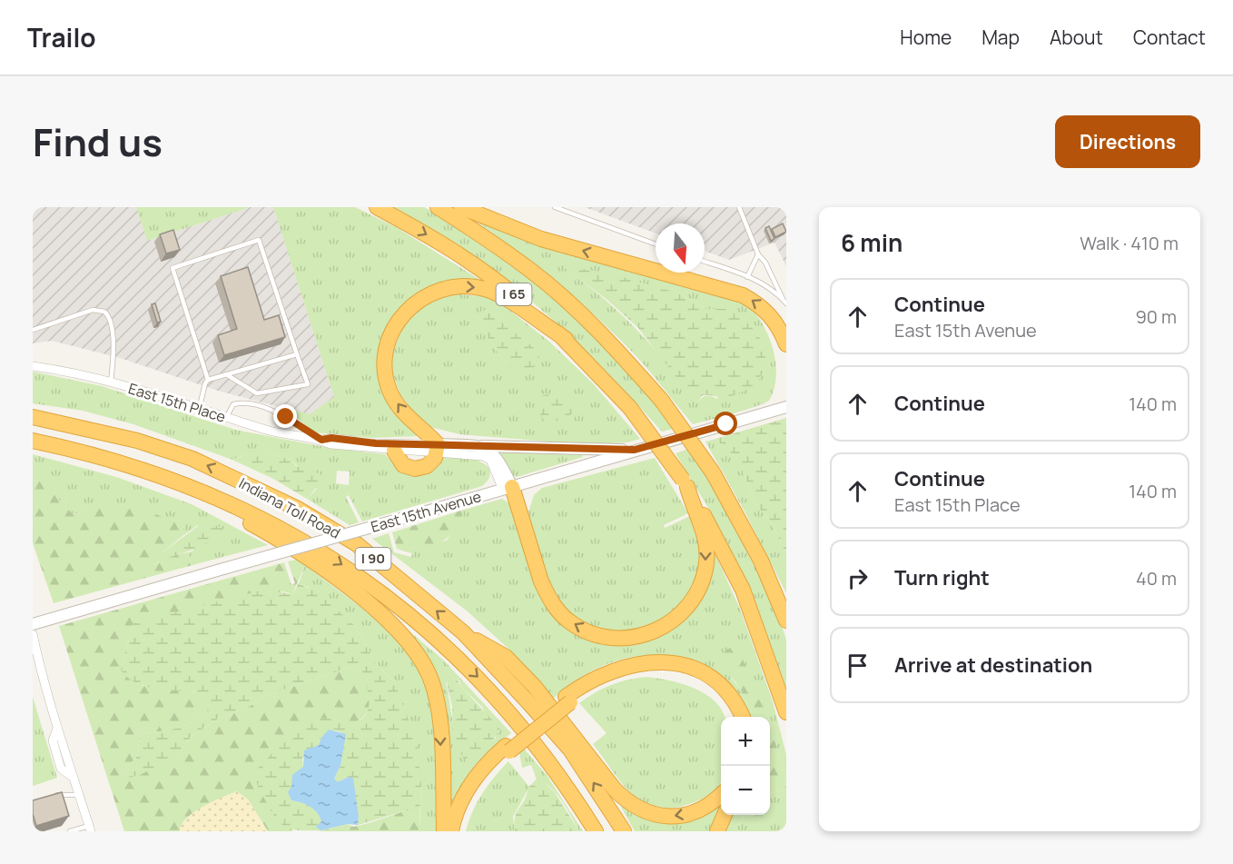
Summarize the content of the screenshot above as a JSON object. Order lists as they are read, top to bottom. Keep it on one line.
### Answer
{"streets":{"highway":["I 65","Indiana Toll Road","I 90"],"street":["East 15th Place","East 15th Avenue"]},"crossings":[["East 15th Place","East 15th Avenue"]],"north":"bottom","page":{"header":"Trailo","nav":["Home","Map","About","Contact"],"title":"Find us","buttons":"Directions","heading":["6 min","Walk · 410 m"],"list":[["Continue","East 15th Avenue","90 m"],["Continue","140 m"],["Continue","East 15th Place","140 m"],["Turn right","40 m"],"Arrive at destination"],"map_buttons":["+","−"]}}
